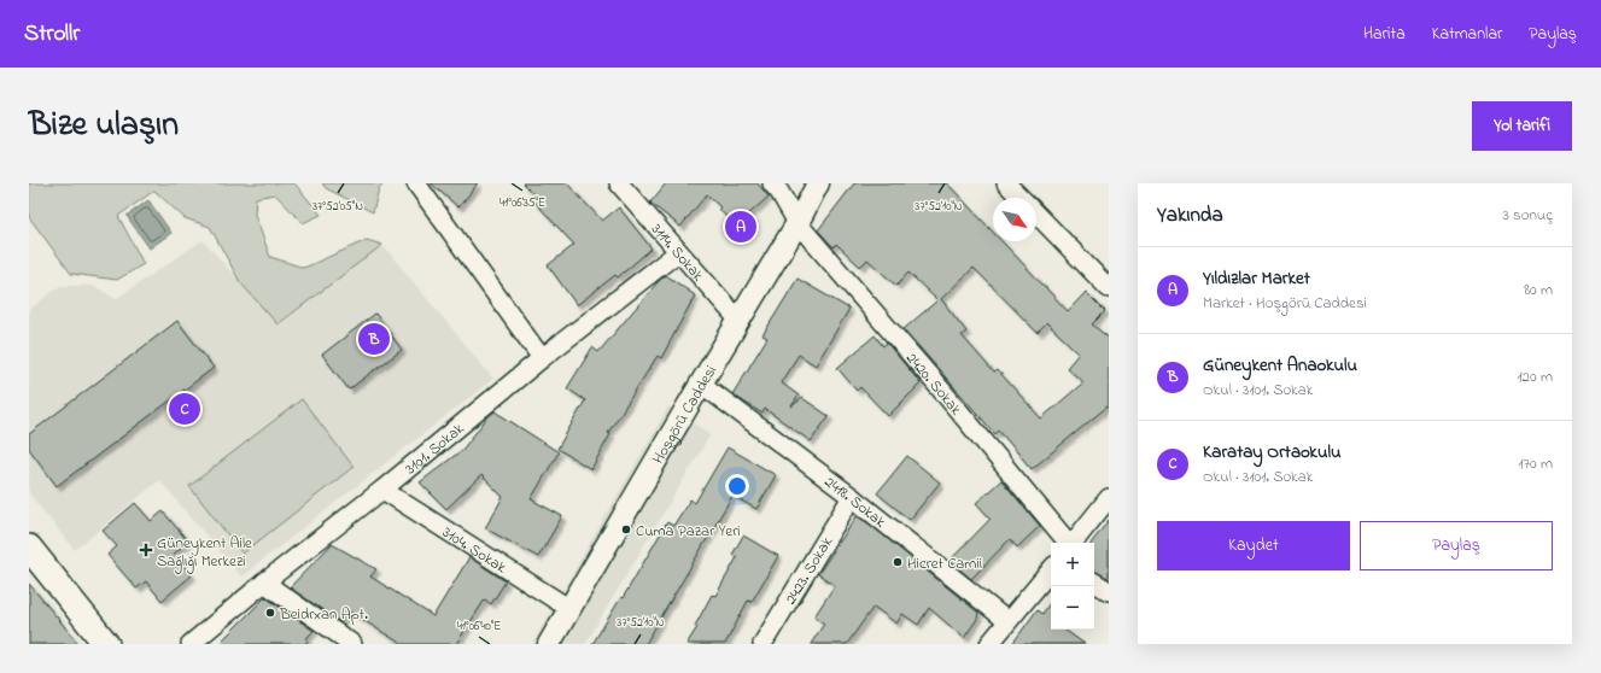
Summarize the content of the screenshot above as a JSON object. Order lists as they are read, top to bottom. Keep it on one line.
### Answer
{"streets":{"street":["3114. Sokak","2420. Sokak","Hoşgörü Caddesi","3101. Sokak","2418. Sokak","3104. Sokak","2423. Sokak"]},"crossings":[["3114. Sokak","Hoşgörü Caddesi"],["3114. Sokak","3101. Sokak"],["2420. Sokak","Hoşgörü Caddesi"],["Hoşgörü Caddesi","2418. Sokak"],["Hoşgörü Caddesi","3104. Sokak"],["3101. Sokak","3104. Sokak"],["2418. Sokak","2423. Sokak"]],"places":{"other":["Cuma Pazar Yeri","Hicret Camii","Beidrxan Apt."],"health":["Güneykent Aile Sağlığı Merkezi"]},"north":"bottom right","page":{"header":"Strollr","nav":["Harita","Katmanlar","Paylaş"],"title":"Bize ulaşın","buttons":["Yol tarifi",["Kaydet","Paylaş"]],"heading":["Yakında","3 sonuç"],"pins":["A","B","C"],"list":[{"mark":"A","name":"Yıldızlar Market","note":"Market · Hoşgörü Caddesi","value":"80 m"},{"mark":"B","name":"Güneykent Anaokulu","note":"Okul · 3101. Sokak","value":"120 m"},{"mark":"C","name":"Karatay Ortaokulu","note":"Okul · 3101. Sokak","value":"170 m"}],"map_buttons":["+","−"]},"coordinates":["41°06'35\"E","37°52'05\"N","37°52'10\"N","41°06'40\"E"]}
